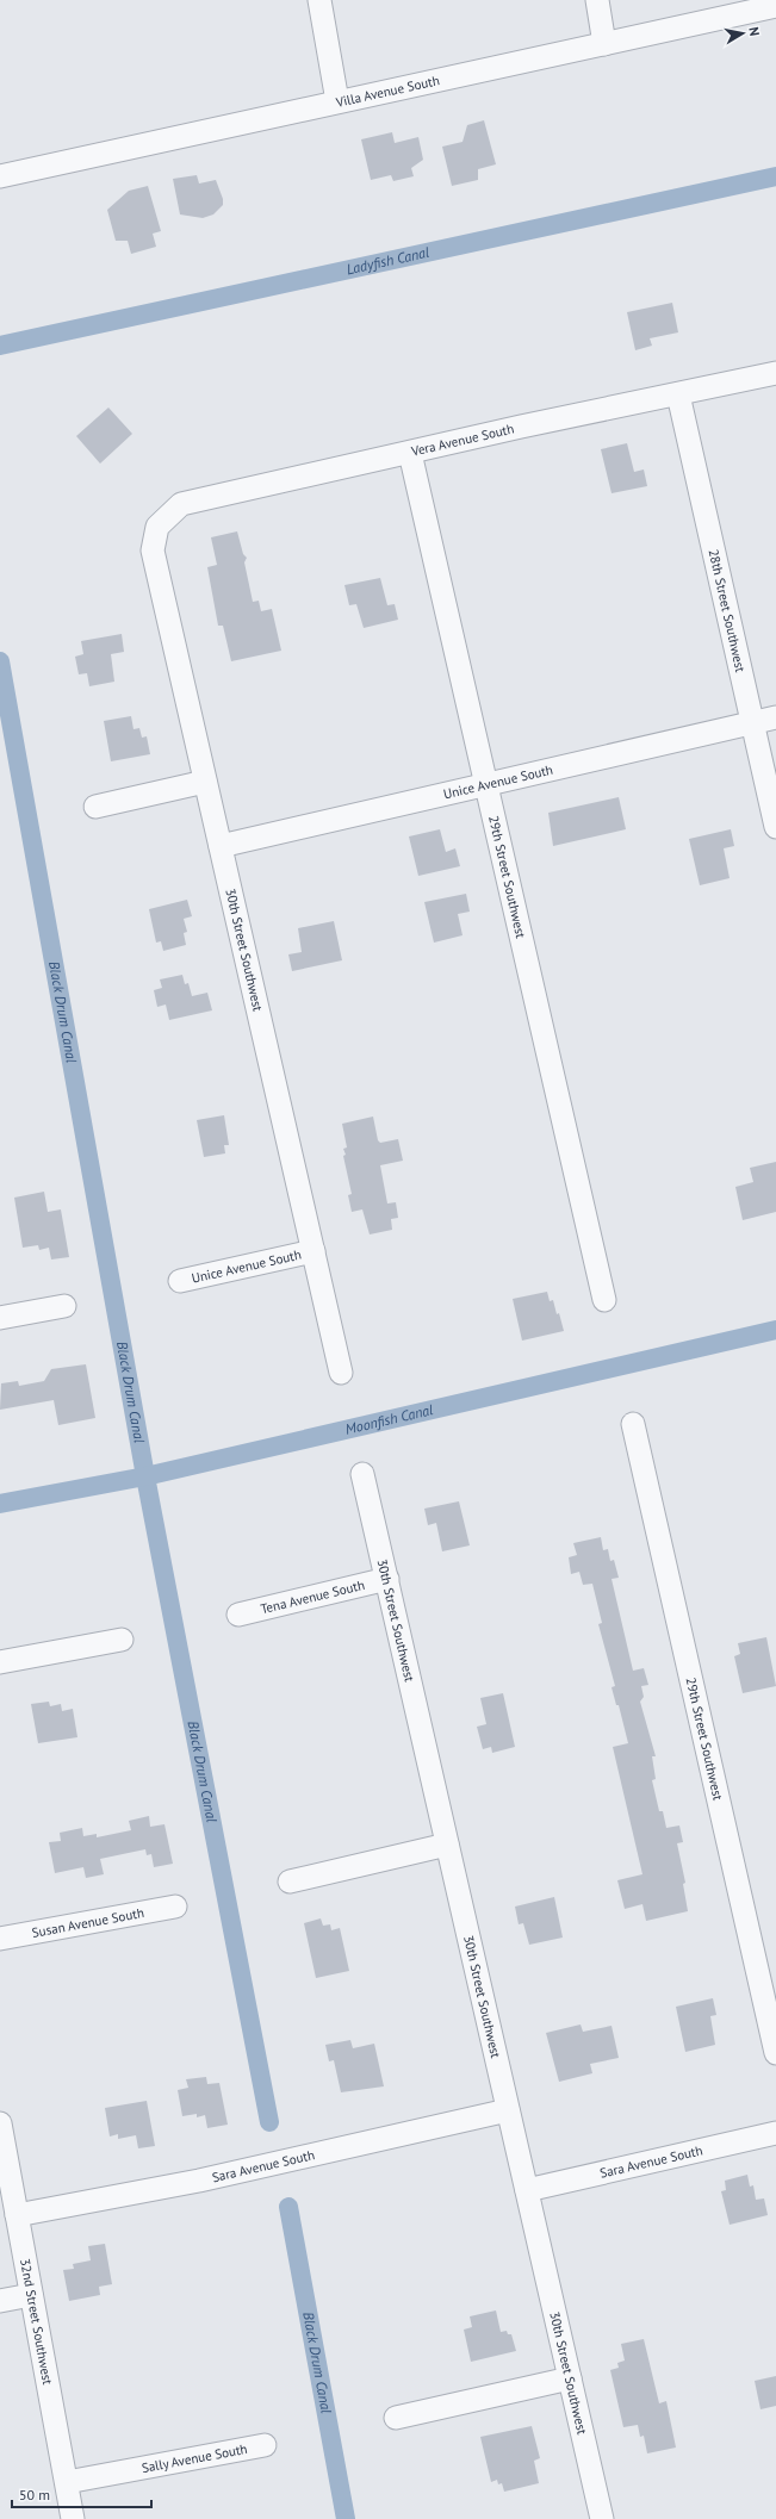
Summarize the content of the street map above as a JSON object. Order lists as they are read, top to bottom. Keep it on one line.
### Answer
{"streets":{"street":["Villa Avenue South","Vera Avenue South","28th Street Southwest","Unice Avenue South","29th Street Southwest","30th Street Southwest","Tena Avenue South","Susan Avenue South","Sara Avenue South","32nd Street Southwest","Sally Avenue South"]},"crossings":[["Vera Avenue South","28th Street Southwest"],["Vera Avenue South","29th Street Southwest"],["Vera Avenue South","30th Street Southwest"],["28th Street Southwest","Unice Avenue South"],["Unice Avenue South","29th Street Southwest"],["Unice Avenue South","30th Street Southwest"],["30th Street Southwest","Tena Avenue South"],["30th Street Southwest","Sara Avenue South"],["Sara Avenue South","32nd Street Southwest"],["32nd Street Southwest","Sally Avenue South"]],"water":["Ladyfish Canal","Black Drum Canal","Moonfish Canal"],"scale_bar":"50 m","north":"right"}
